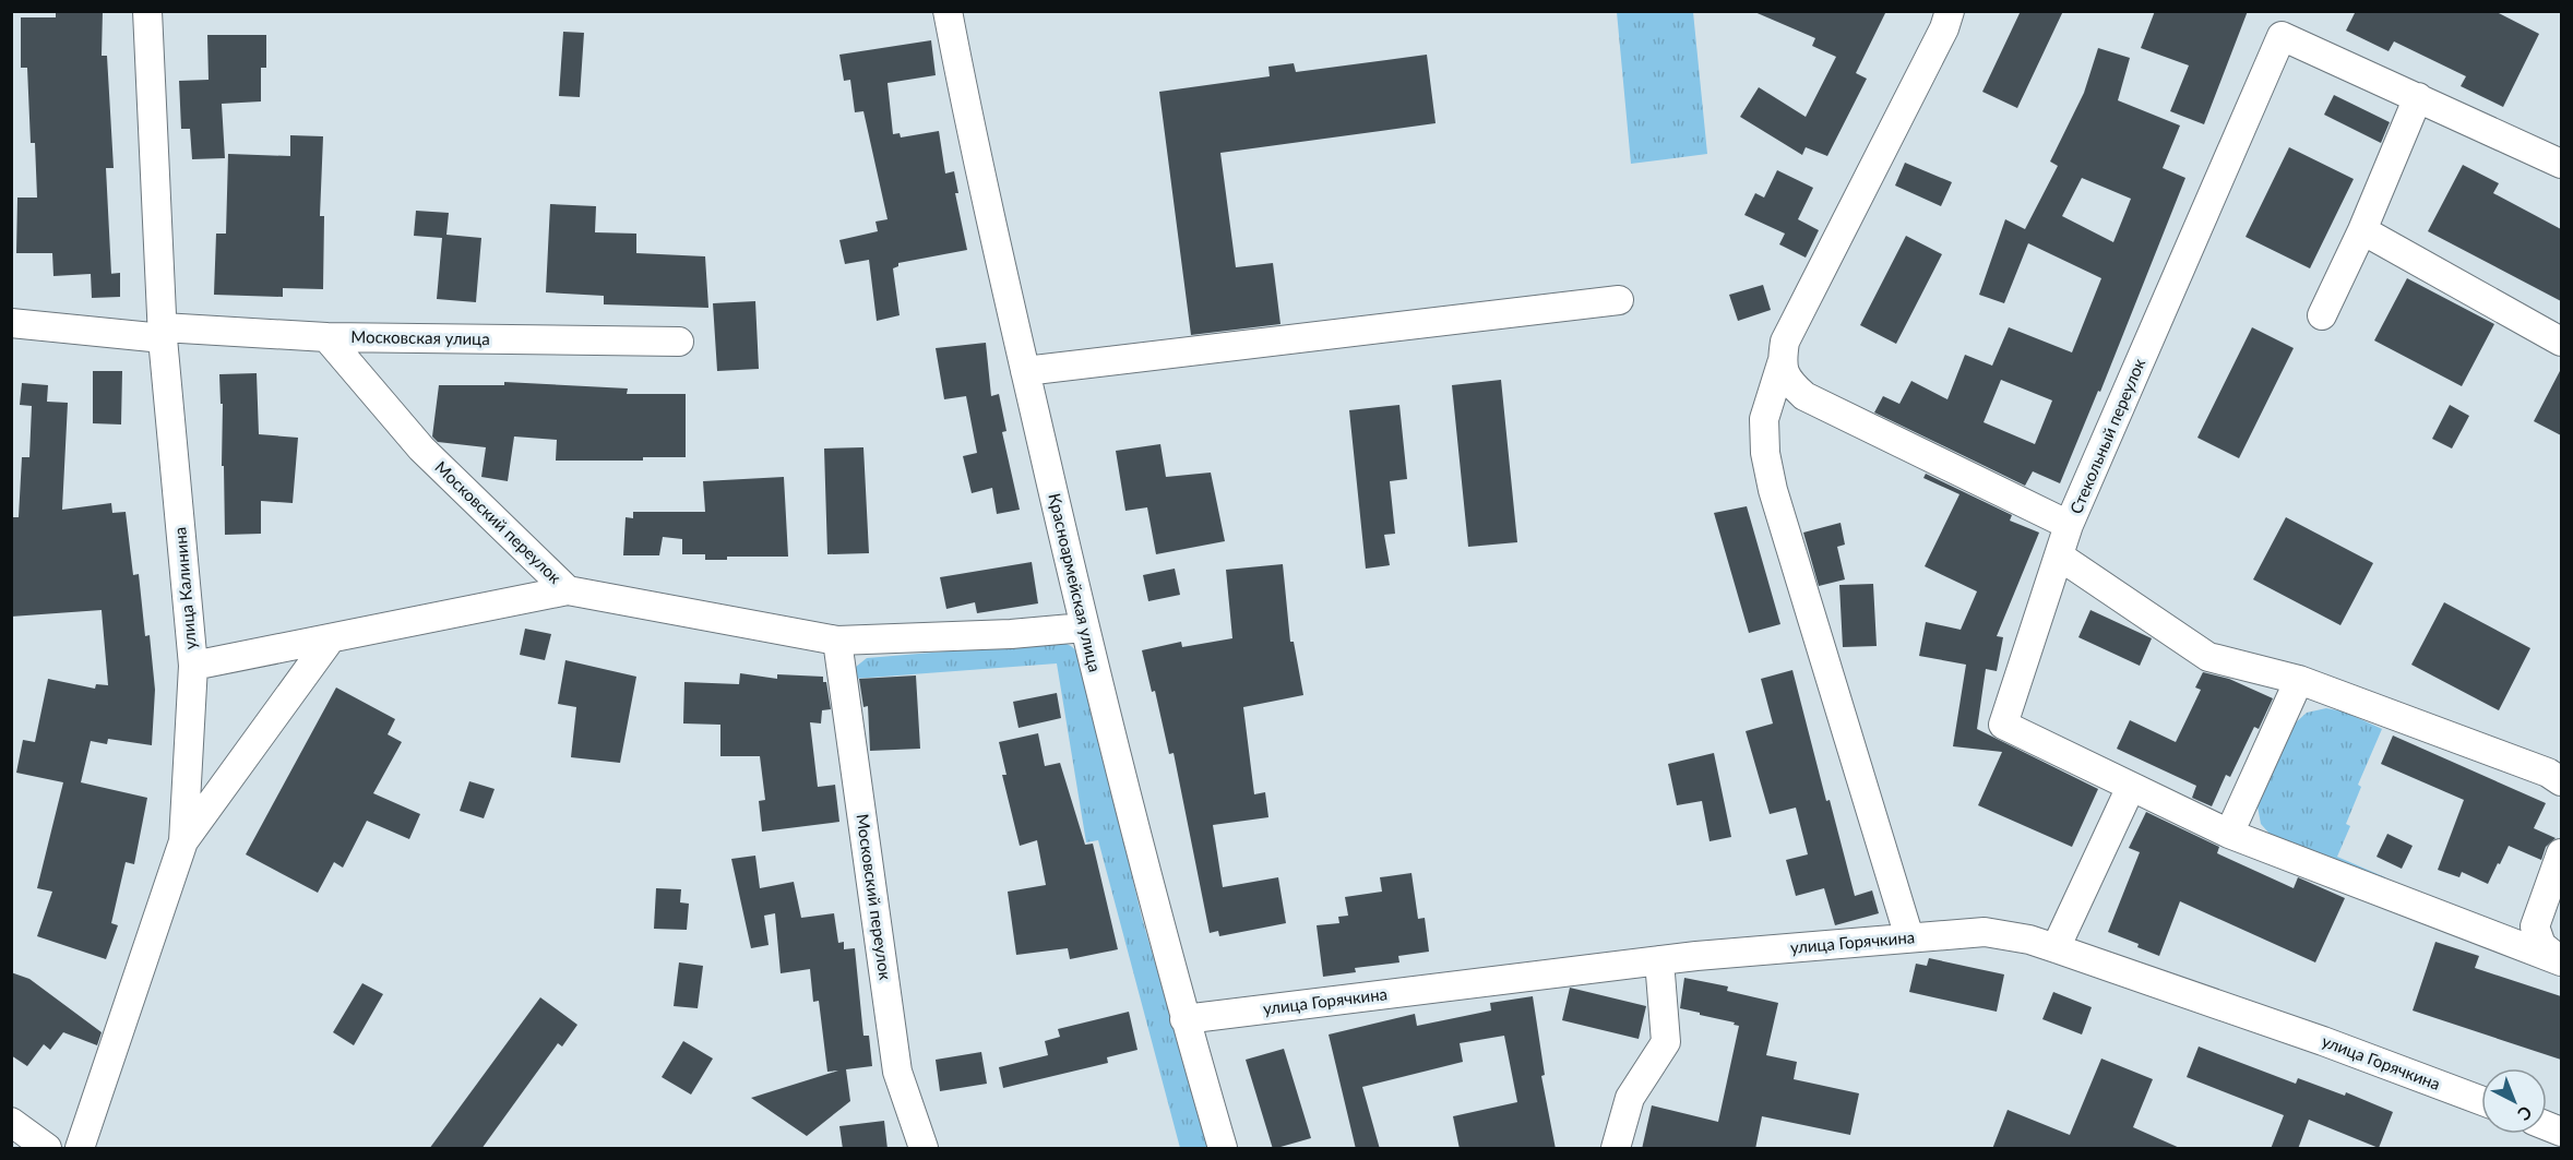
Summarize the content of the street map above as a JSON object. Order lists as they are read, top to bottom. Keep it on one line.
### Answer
{"streets":{"street":["Московская улица","Стекольный переулок","Московский переулок","Красноармейская улица","улица Калинина","улица Горячкина"]},"crossings":[["Московская улица","Московский переулок"],["Московская улица","улица Калинина"],["Московский переулок","Красноармейская улица"],["Красноармейская улица","улица Горячкина"]],"north":"bottom right"}
